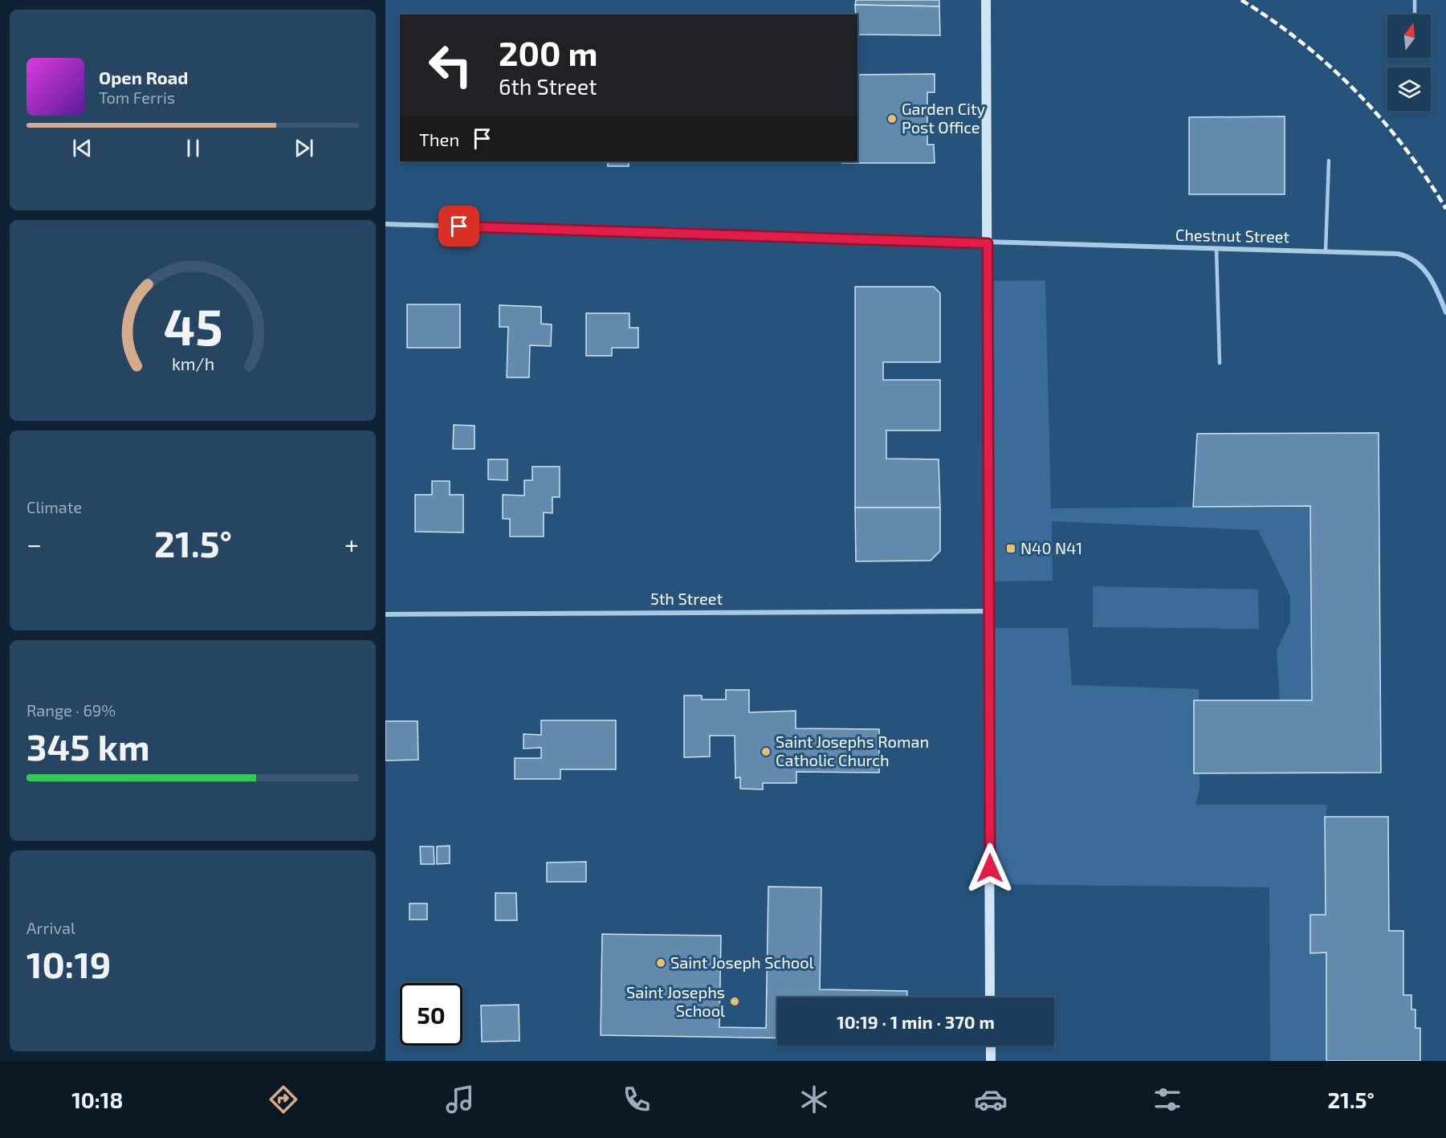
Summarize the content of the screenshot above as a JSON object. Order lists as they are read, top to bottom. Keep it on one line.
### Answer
{"streets":{"street":["Chestnut Street","5th Street"]},"places":{"other":["Garden City Post Office","Saint Josephs Roman Catholic Church","Saint Joseph School","Saint Josephs School"],"transit":["N40 N41"]},"north":"top","page":{"turn":["200 m","6th Street"],"song":["Open Road","Tom Ferris"],"then":"Then","tile":["Climate",["Range · 69%","345 km"],["Arrival","10:19"]],"heat":["−","21.5°","+"],"limit":"50","trip":"10:19 · 1 min · 370 m","tabs":["10:18","21.5°"],"gauge":["45","km/h"]}}
